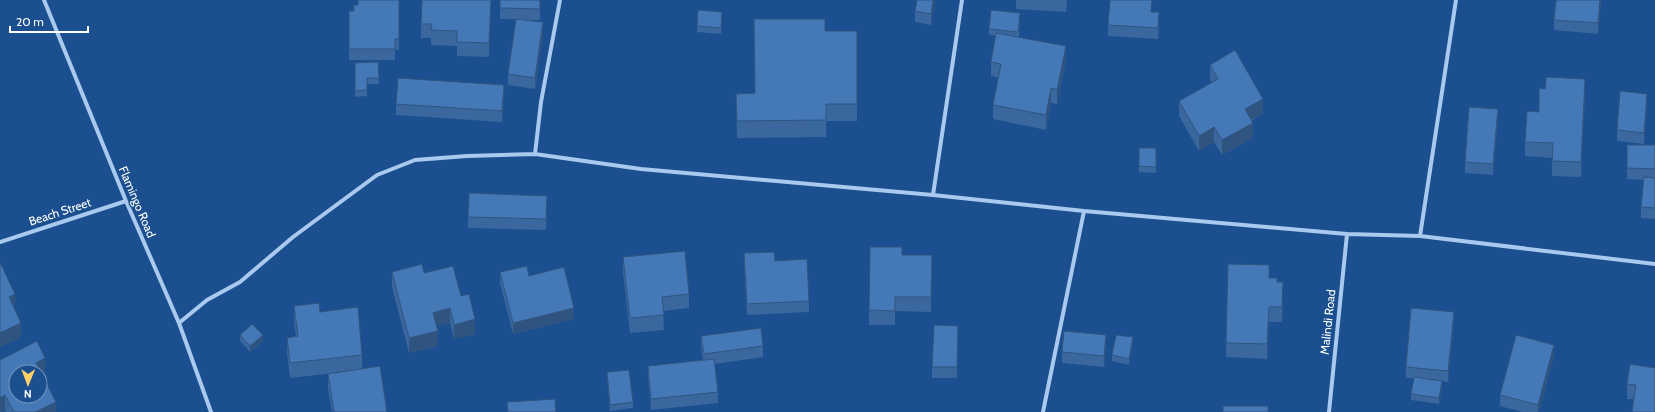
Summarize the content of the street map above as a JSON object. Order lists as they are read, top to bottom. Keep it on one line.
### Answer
{"streets":{"street":["Flamingo Road","Beach Street","Malindi Road"]},"crossings":[["Flamingo Road","Beach Street"]],"scale_bar":"20 m","north":"bottom"}
